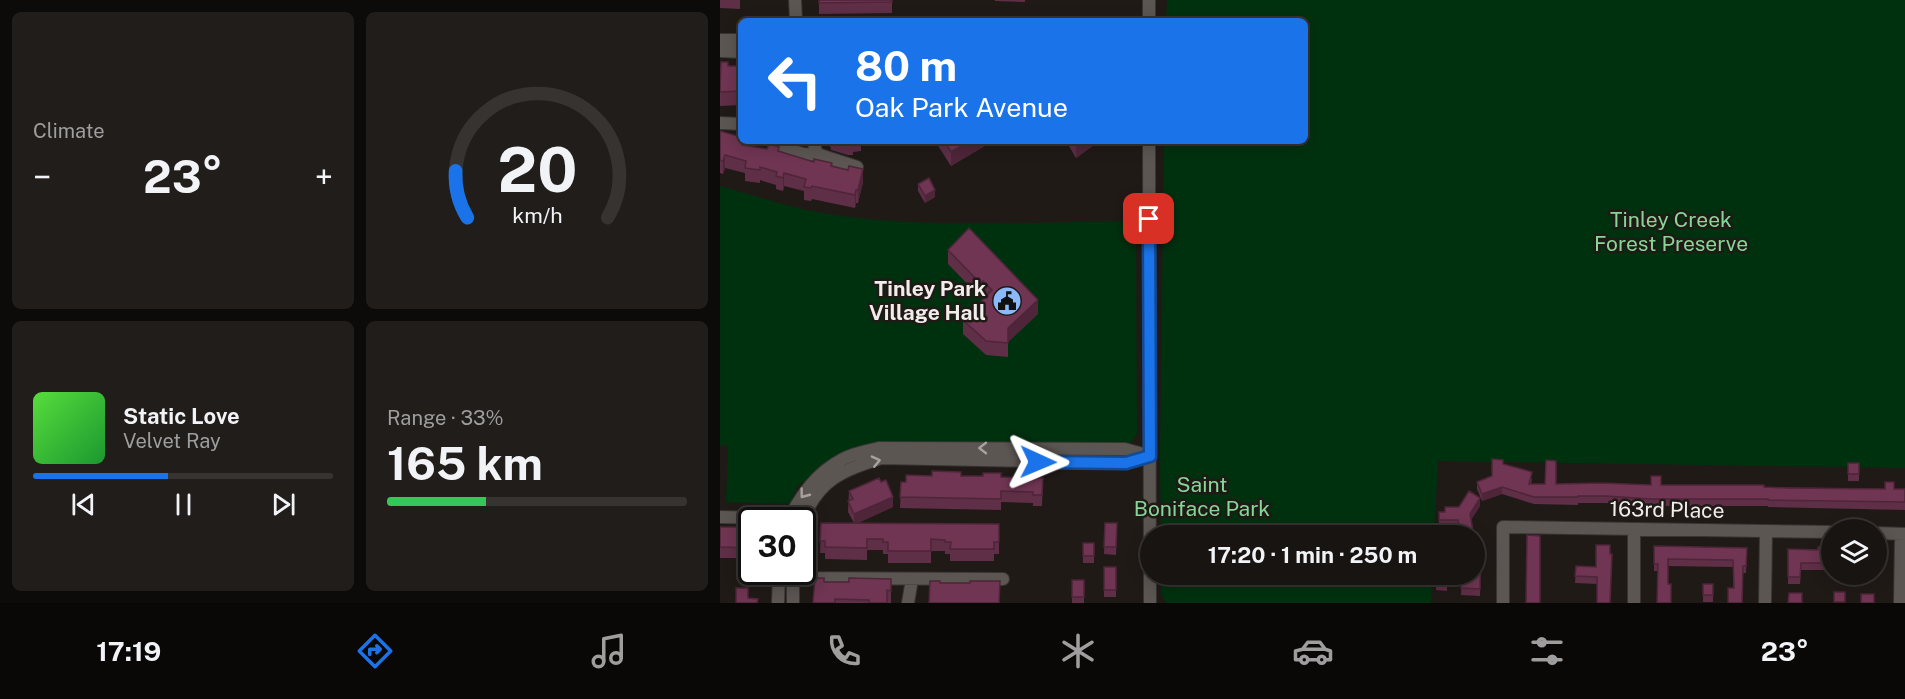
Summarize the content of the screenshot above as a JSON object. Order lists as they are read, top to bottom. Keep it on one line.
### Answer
{"streets":{"street":["163rd Place"]},"parks":["Tinley Creek Forest Preserve","Saint Boniface Park"],"places":{"public building":["Tinley Park Village Hall"]},"page":{"tile":["Climate",["Range · 33%","165 km"]],"turn":["80 m","Oak Park Avenue"],"heat":["−","23°","+"],"song":["Static Love","Velvet Ray"],"limit":"30","trip":"17:20 · 1 min · 250 m","tabs":["17:19","23°"],"gauge":["20","km/h"]}}
